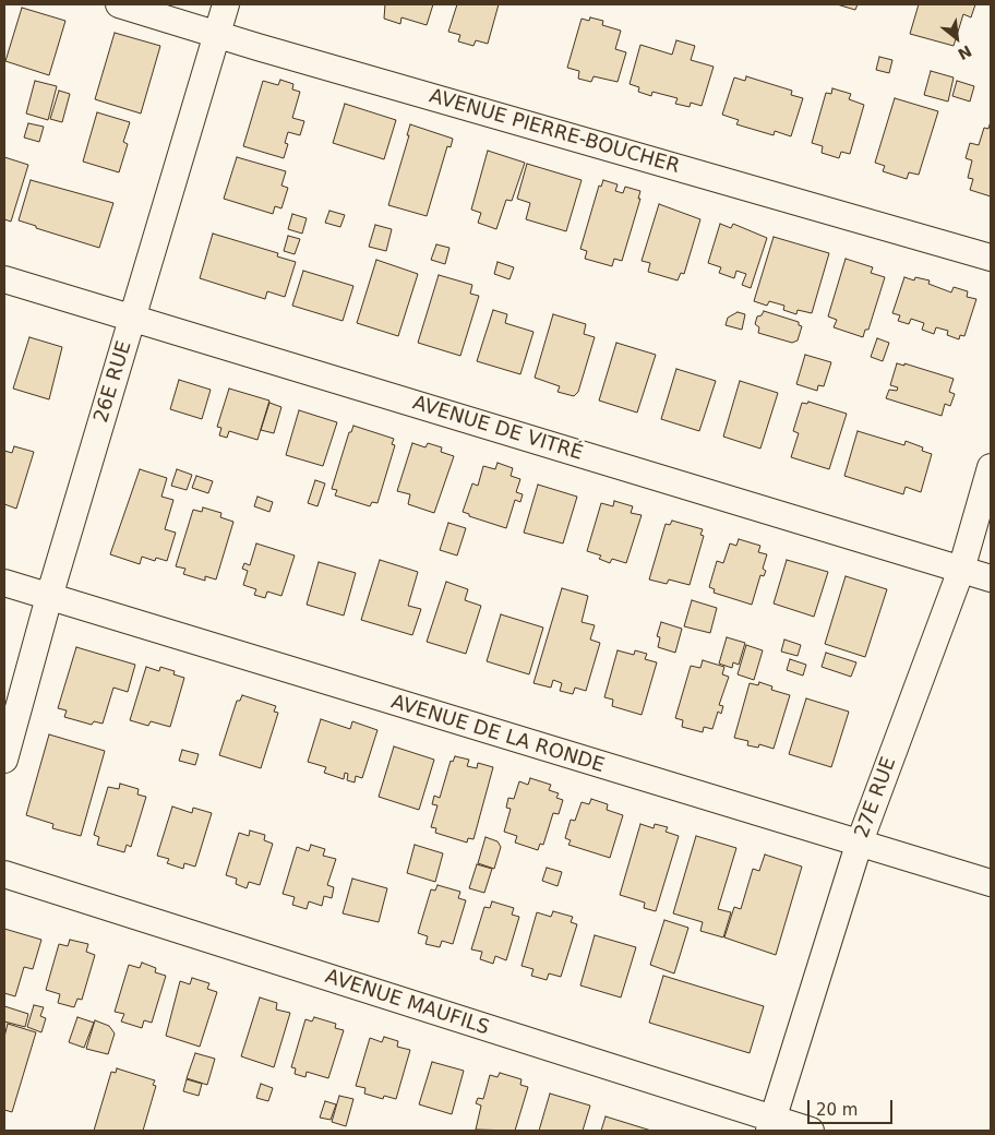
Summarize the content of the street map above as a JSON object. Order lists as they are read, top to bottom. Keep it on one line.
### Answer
{"streets":{"street":["AVENUE PIERRE-BOUCHER","26E RUE","AVENUE DE VITRÉ","AVENUE DE LA RONDE","27E RUE","AVENUE MAUFILS"]},"crossings":[["AVENUE PIERRE-BOUCHER","26E RUE"],["26E RUE","AVENUE DE VITRÉ"],["26E RUE","AVENUE DE LA RONDE"],["AVENUE DE VITRÉ","27E RUE"],["AVENUE DE LA RONDE","27E RUE"],["27E RUE","AVENUE MAUFILS"]],"scale_bar":"20 m","north":"bottom right"}
